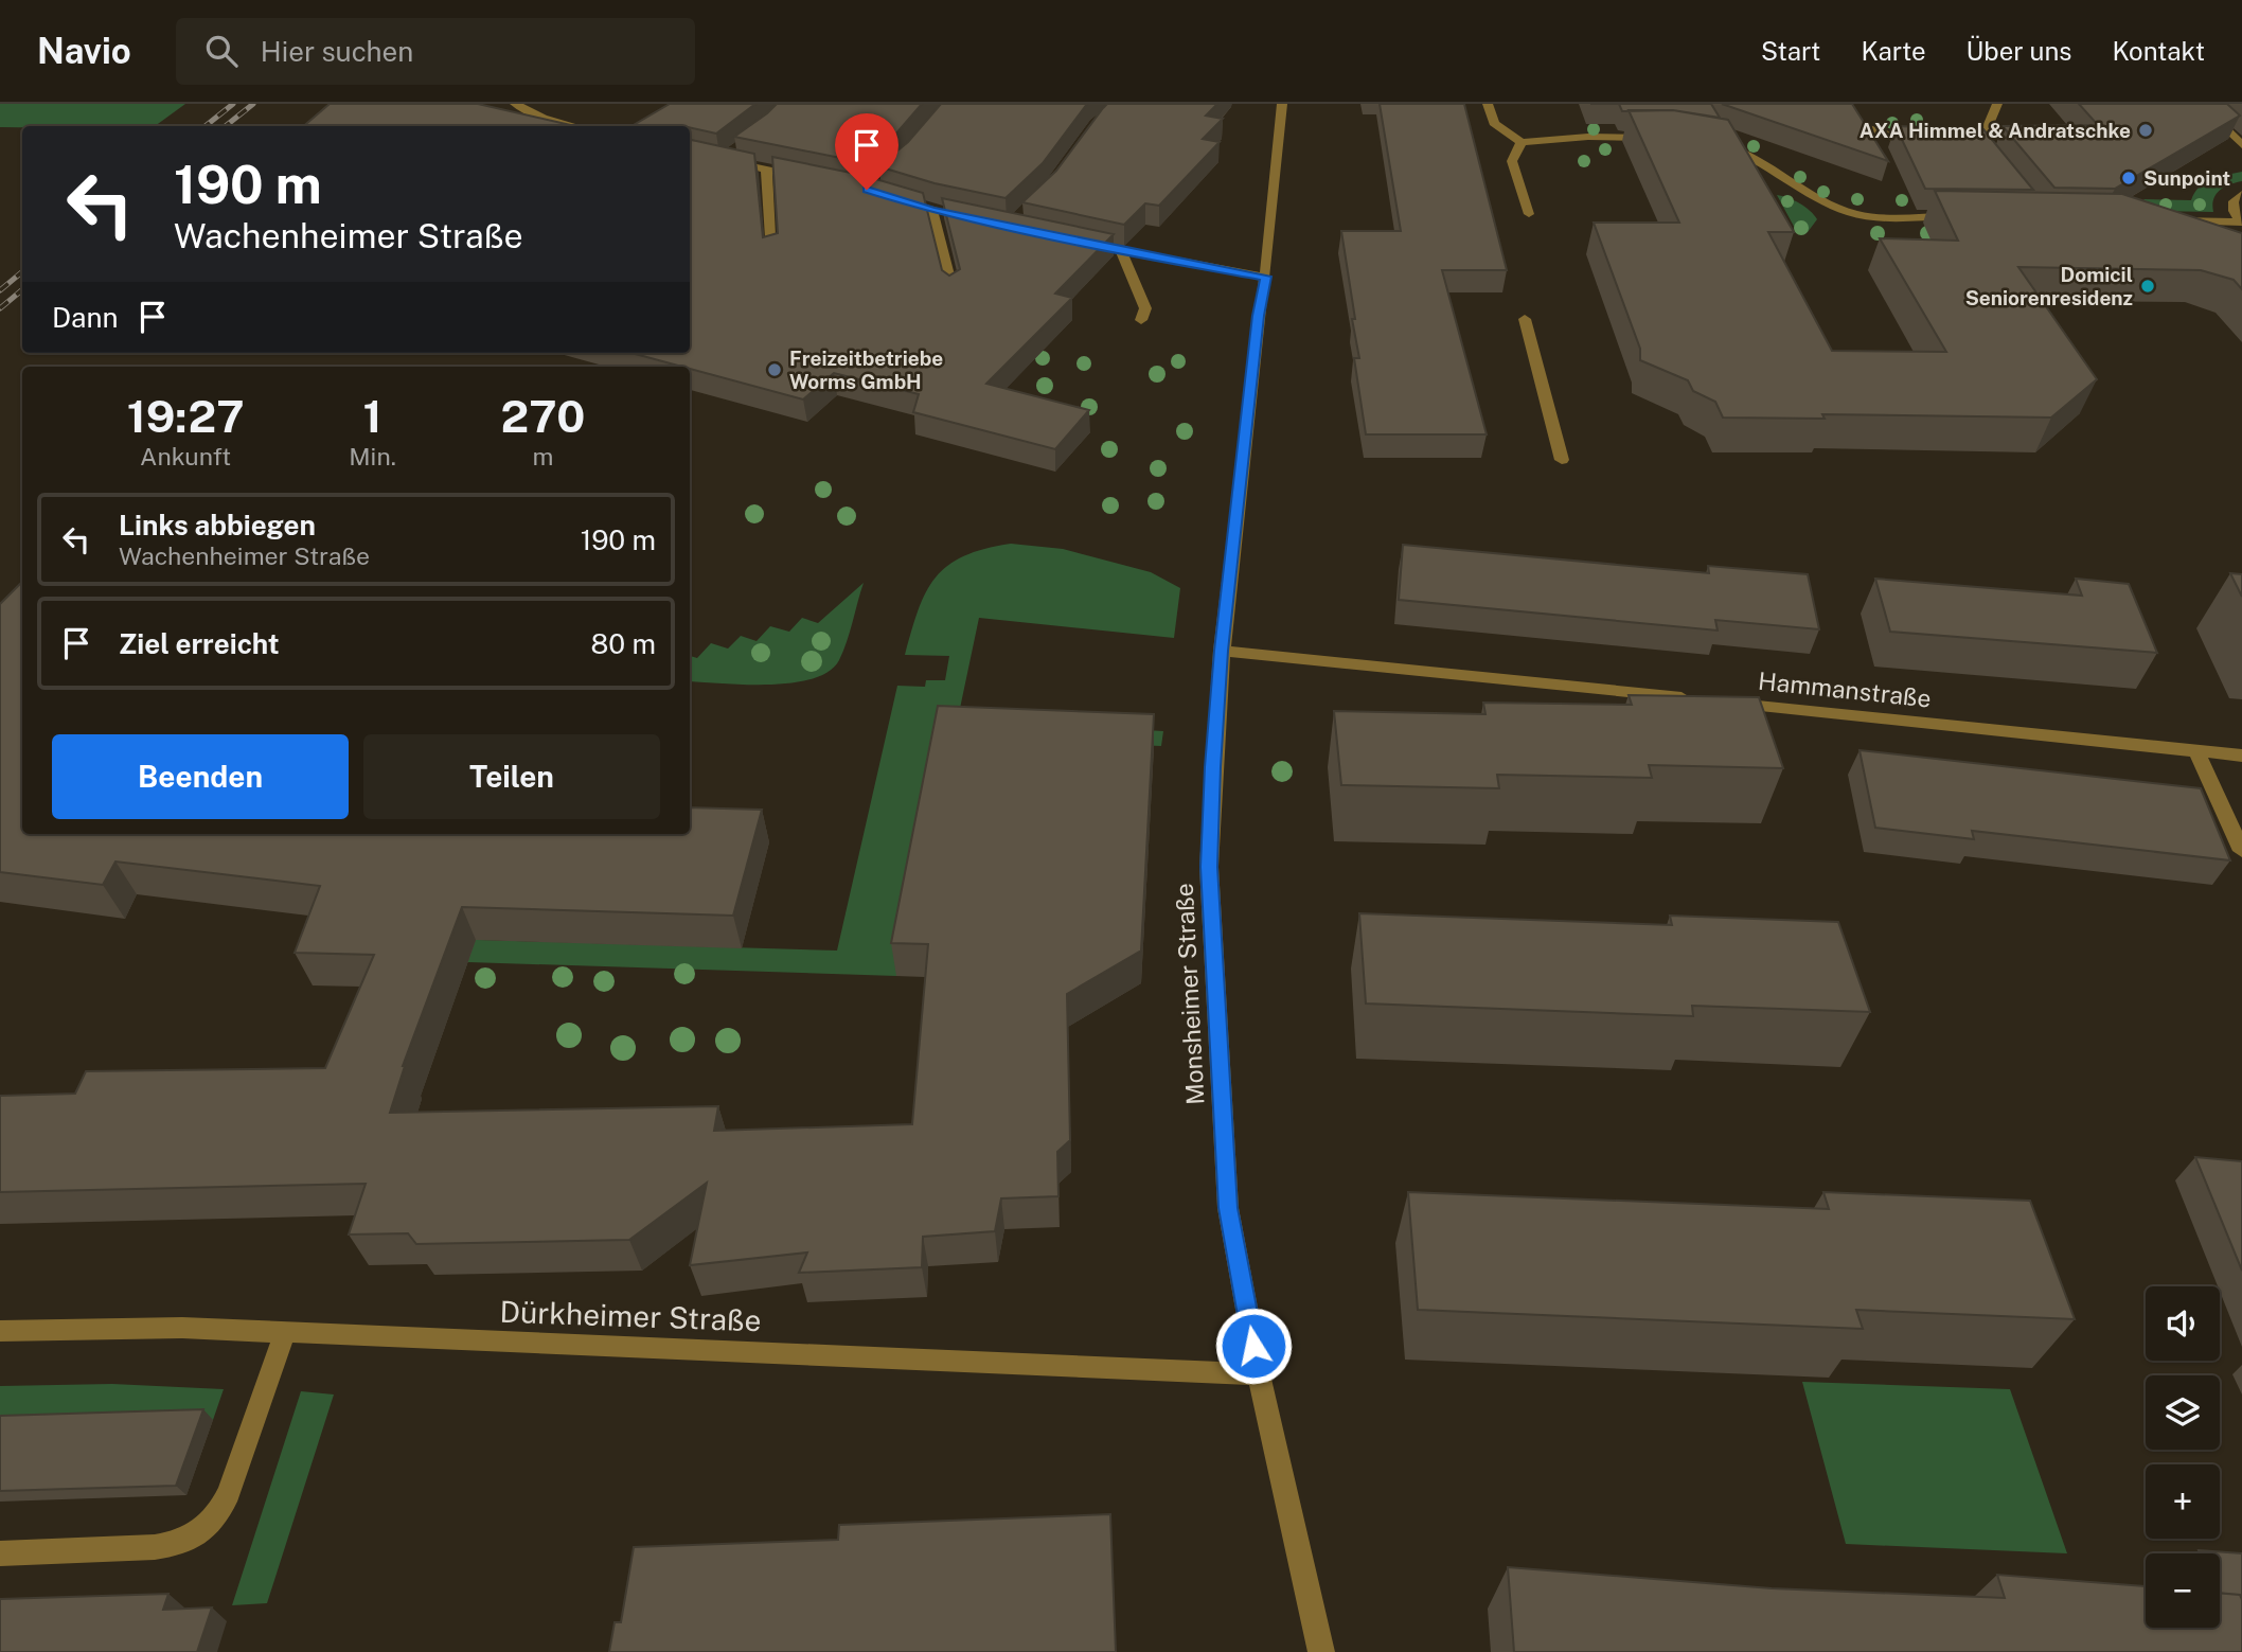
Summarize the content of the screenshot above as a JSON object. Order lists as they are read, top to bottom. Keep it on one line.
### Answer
{"streets":{"street":["Hammanstraße","Monsheimer Straße","Dürkheimer Straße"]},"crossings":[["Hammanstraße","Monsheimer Straße"],["Monsheimer Straße","Dürkheimer Straße"]],"places":["AXA Himmel & Andratschke","Sunpoint","Domicil Seniorenresidenz","Freizeitbetriebe Worms GmbH"],"page":{"header":"Navio","search":"Hier suchen","nav":["Start","Karte","Über uns","Kontakt"],"turn":["190 m","Wachenheimer Straße"],"then":"Dann","eta":["19:27","Ankunft","1","Min.","270","m"],"list":[{"name":"Links abbiegen","note":"Wachenheimer Straße","value":"190 m"},{"name":"Ziel erreicht","value":"80 m"}],"buttons":["Beenden","Teilen"],"map_buttons":["+","−"]}}
